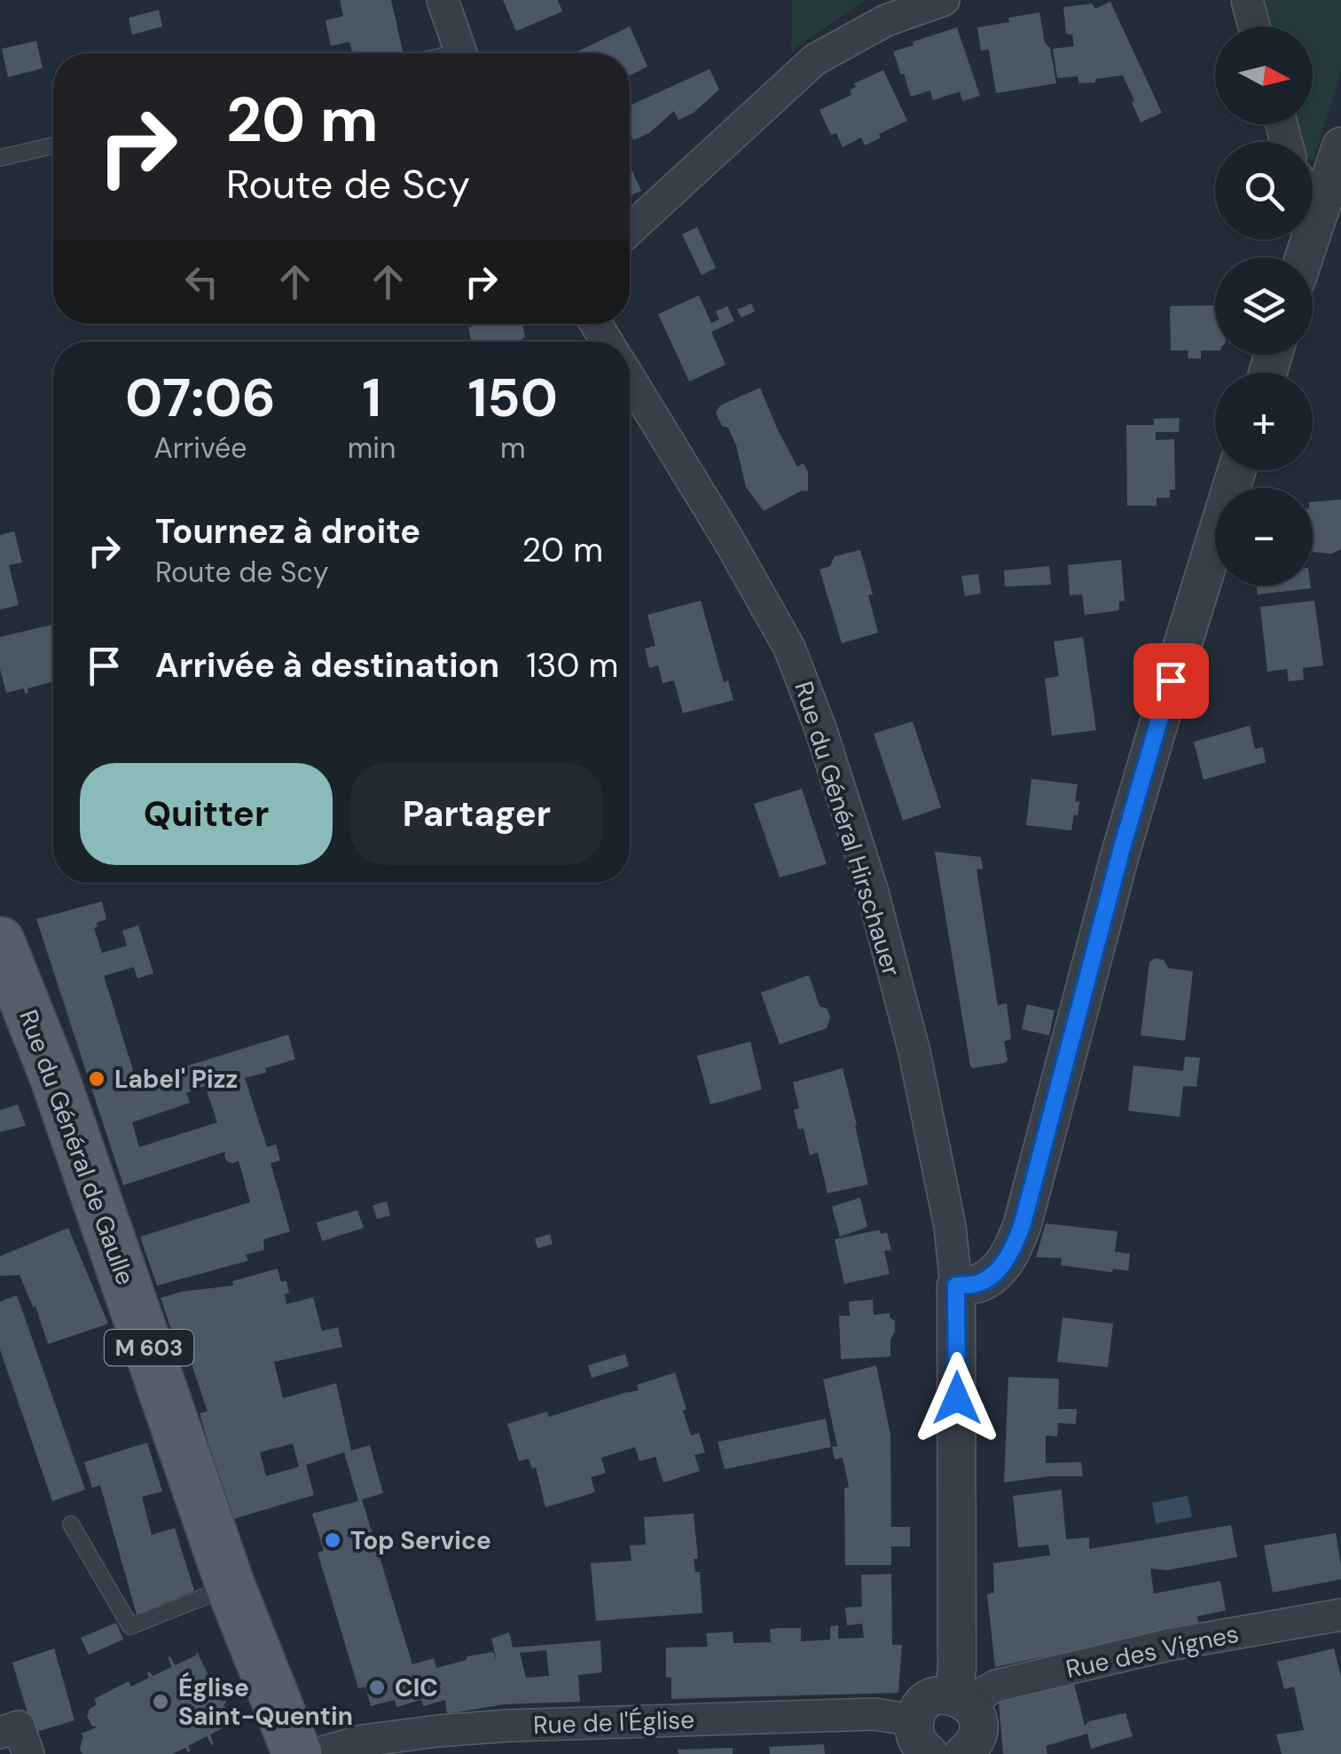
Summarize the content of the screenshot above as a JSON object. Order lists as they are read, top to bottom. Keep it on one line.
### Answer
{"streets":{"main road":["Rue du Général de Gaulle","M 603"],"street":["Rue du Général Hirschauer","Rue des Vignes","Rue de l'Église"]},"places":["Label' Pizz","Top Service","CIC","Église Saint-Quentin"],"north":"right","page":{"map_buttons":["+","−"],"turn":["20 m","Route de Scy"],"eta":["07:06","Arrivée","1","min","150","m"],"list":[{"name":"Tournez à droite","note":"Route de Scy","value":"20 m"},{"name":"Arrivée à destination","value":"130 m"}],"buttons":["Quitter","Partager"]}}
